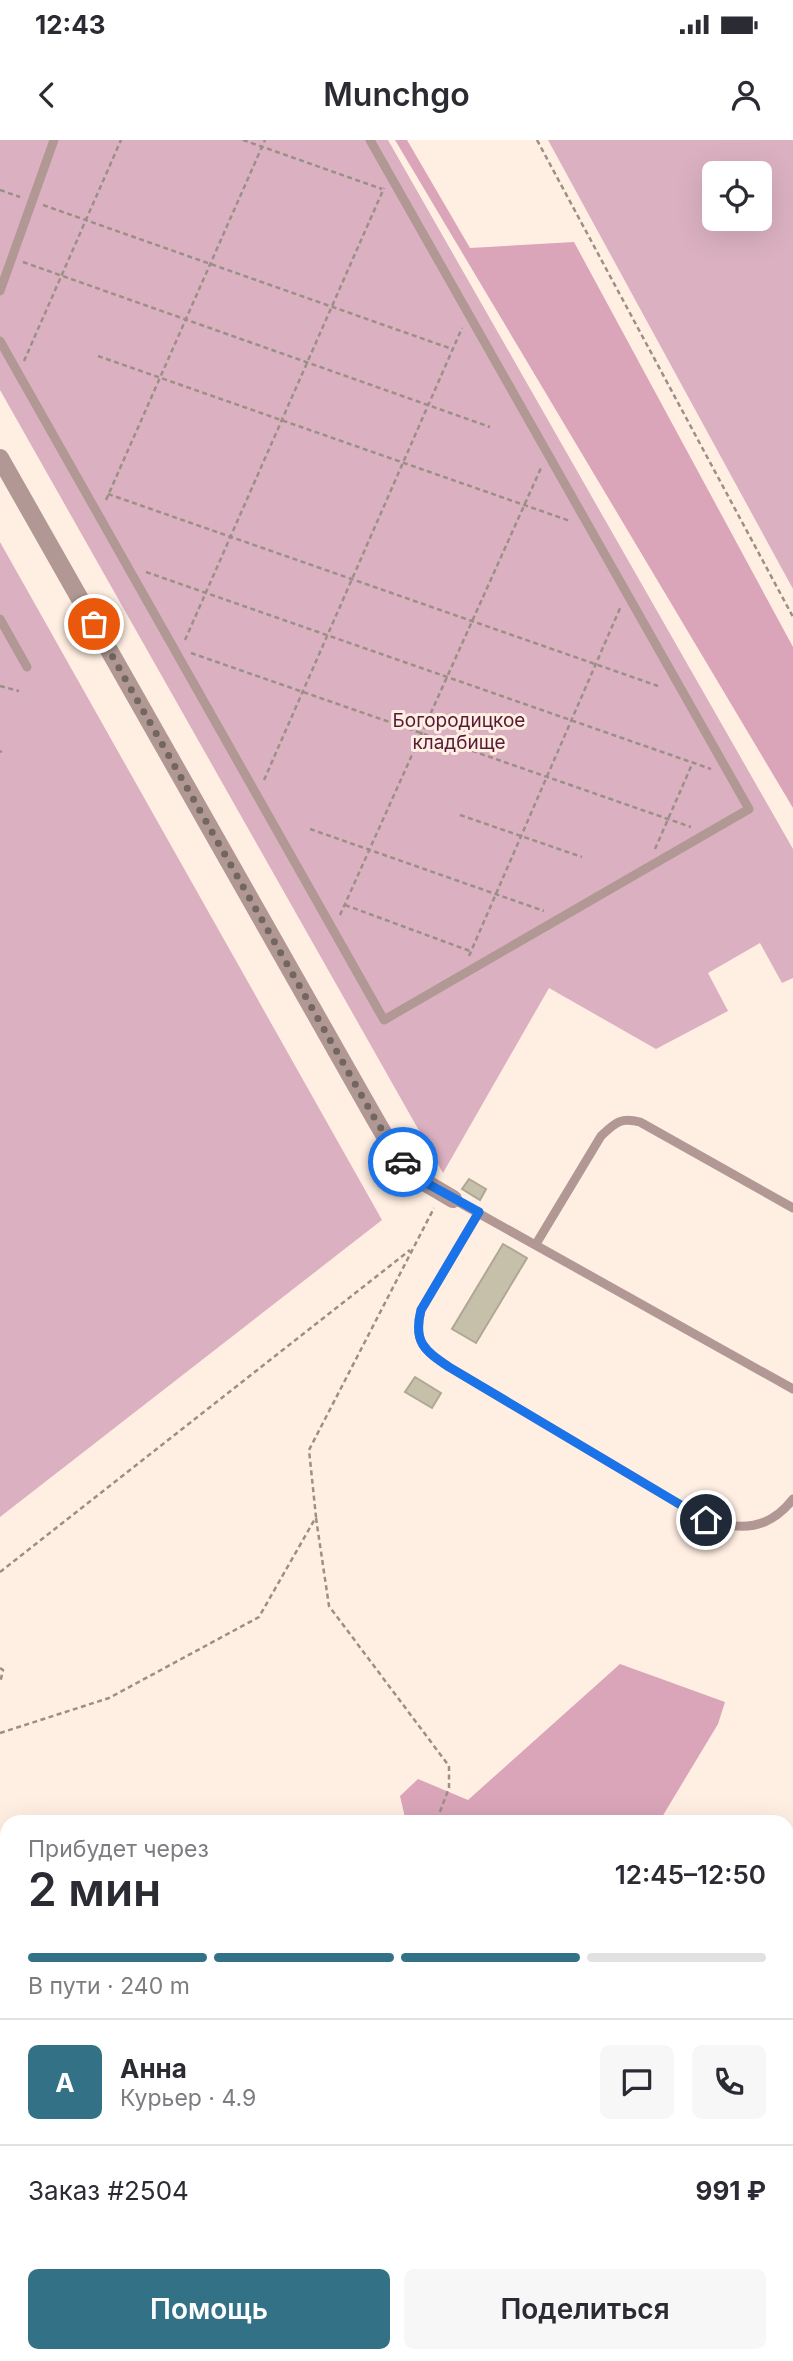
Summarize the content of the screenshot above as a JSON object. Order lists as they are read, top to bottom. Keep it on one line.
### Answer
{"parks":["Богородицкое кладбище"],"page":{"status":"12:43","header":"Munchgo","heading":["2 мин","Прибудет через","12:45–12:50"],"panel":["Анна","Курьер · 4.9","Заказ #2504","991 ₽"],"bar":"В пути · 240 m","round":"А","buttons":["Помощь","Поделиться"]}}
